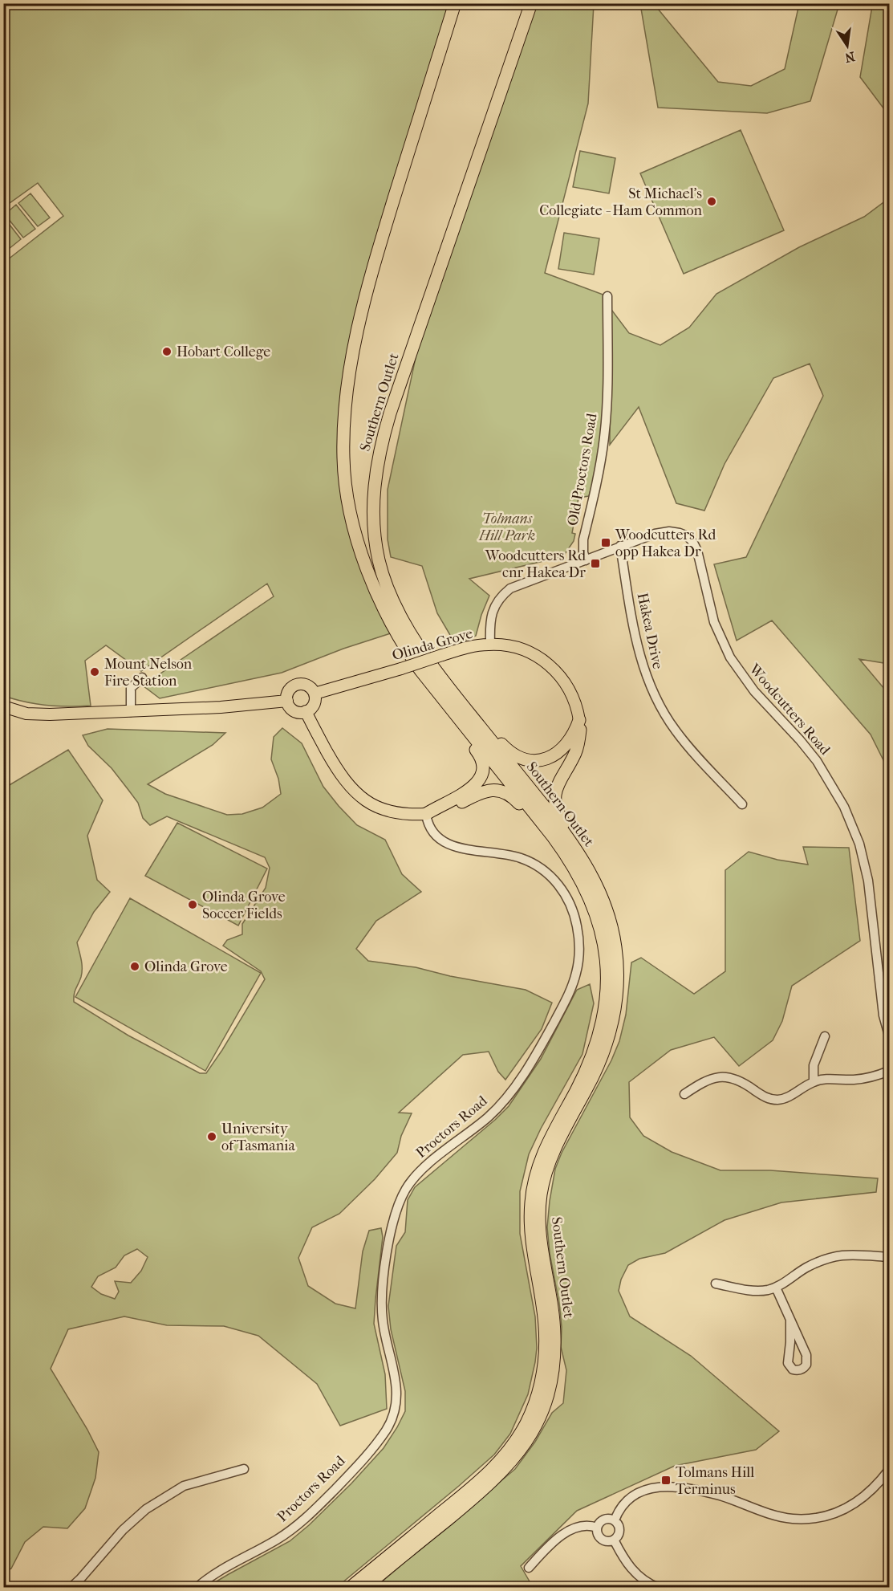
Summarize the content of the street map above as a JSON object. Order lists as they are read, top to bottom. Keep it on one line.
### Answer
{"streets":{"highway":["Southern Outlet"],"main road":["Olinda Grove"],"street":["Old Proctors Road","Hakea Drive","Woodcutters Road","Proctors Road"]},"crossings":[["Old Proctors Road","Woodcutters Road"],["Hakea Drive","Woodcutters Road"],["Olinda Grove","Woodcutters Road"]],"parks":["Tolmans Hill Park"],"places":{"other":["St Michael's Collegiate - Ham Common","Hobart College","Mount Nelson Fire Station","Olinda Grove Soccer Fields","Olinda Grove","University of Tasmania"],"transit":["Woodcutters Rd opp Hakea Dr","Woodcutters Rd cnr Hakea Dr","Tolmans Hill Terminus"]},"north":"bottom"}
